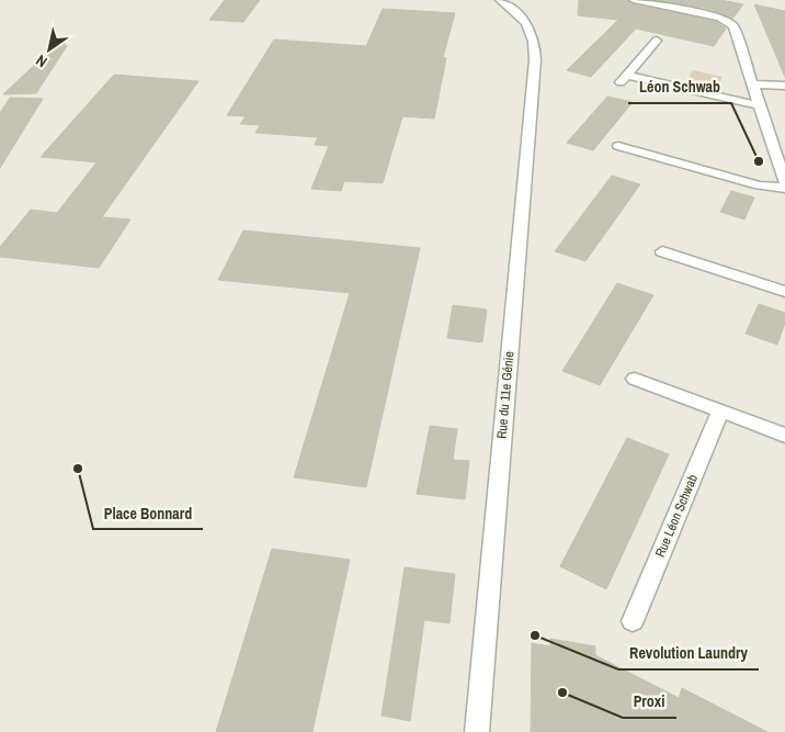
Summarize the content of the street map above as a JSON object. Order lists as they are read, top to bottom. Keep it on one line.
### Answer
{"streets":{"street":["Rue du 11e Génie","Rue Léon Schwab"]},"places":["Léon Schwab","Place Bonnard","Revolution Laundry","Proxi"],"north":"bottom left"}
